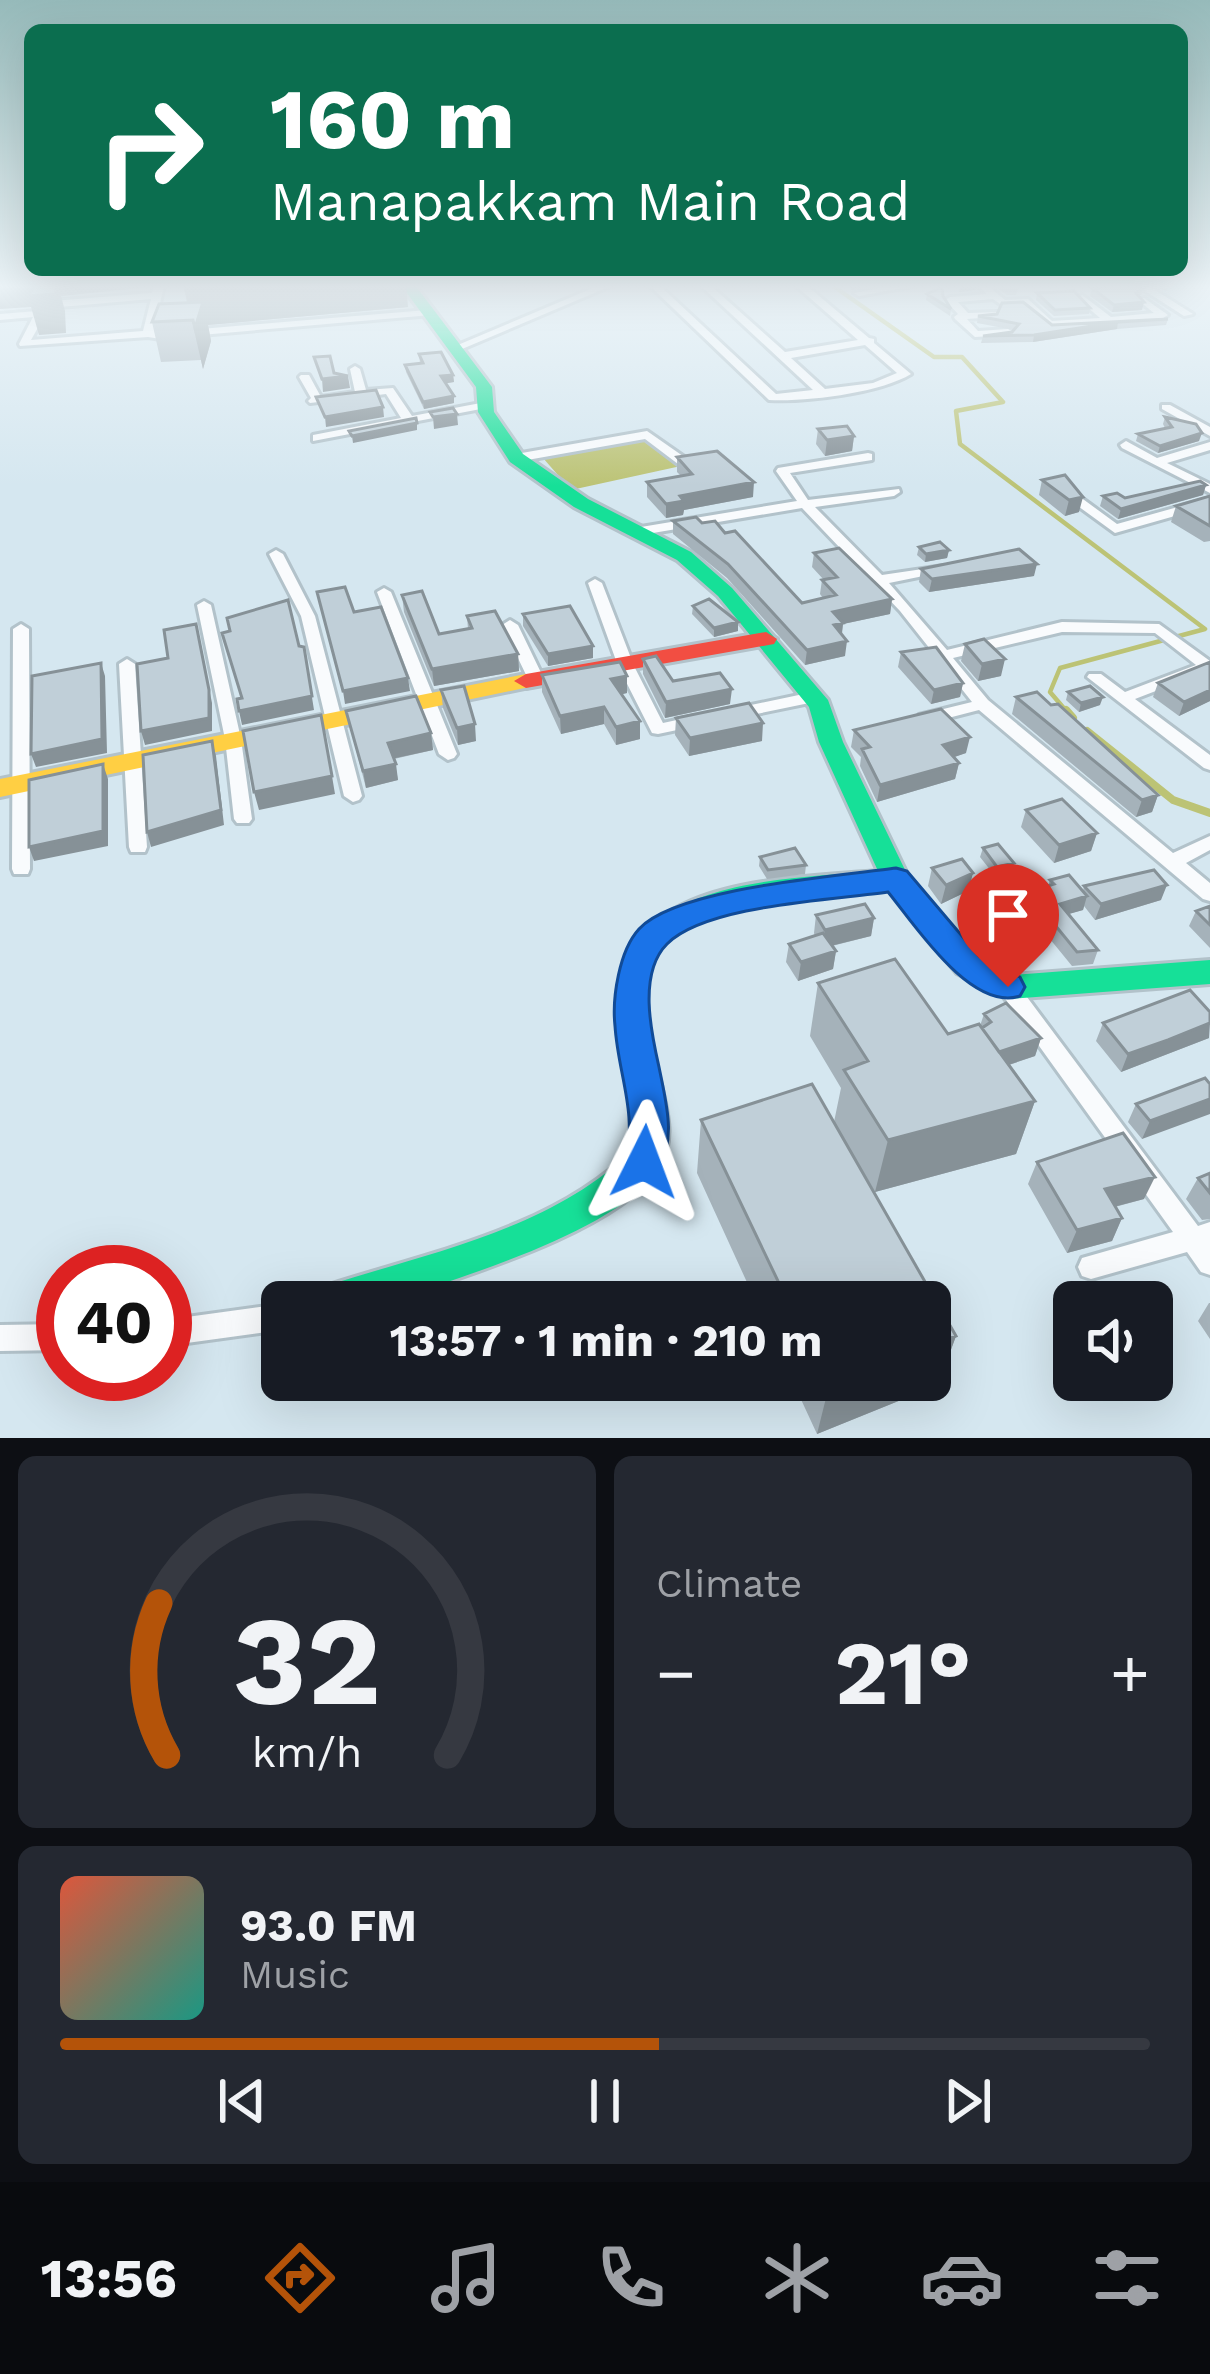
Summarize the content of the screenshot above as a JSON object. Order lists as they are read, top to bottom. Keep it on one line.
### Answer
{"page":{"turn":["160 m","Manapakkam Main Road"],"limit":"40","trip":"13:57 · 1 min · 210 m","tile":"Climate","heat":["−","21°","+"],"song":["93.0 FM","Music"],"tabs":"13:56","gauge":["32","km/h"]}}
